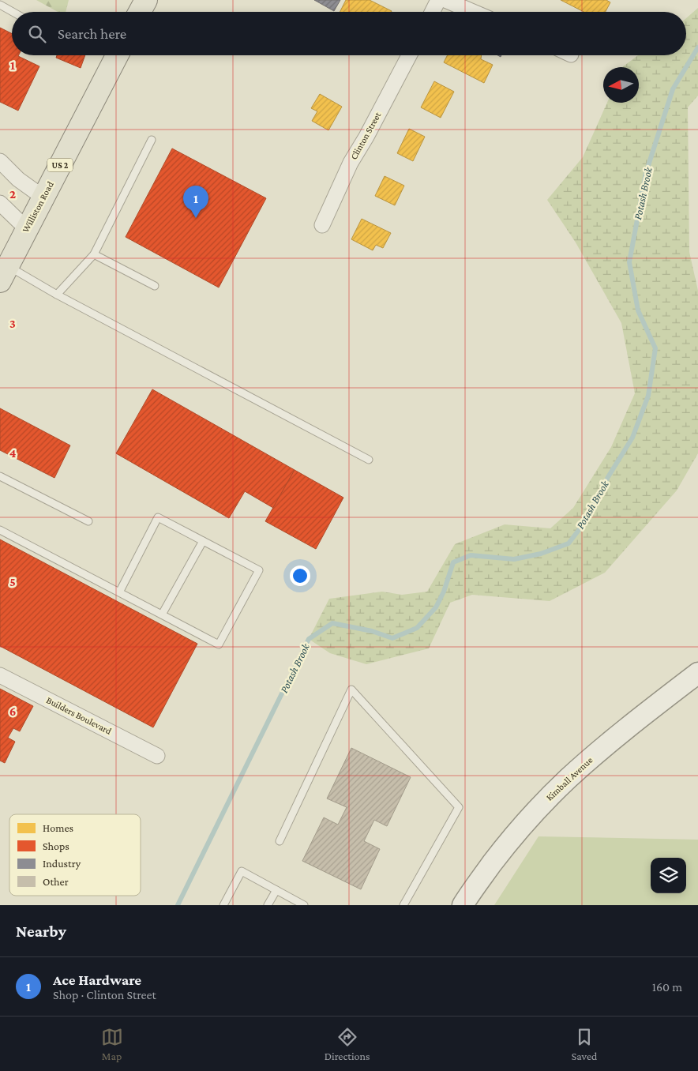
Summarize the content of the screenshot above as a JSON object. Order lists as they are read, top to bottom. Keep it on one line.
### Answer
{"streets":{"main road":["US 2","Williston Road","Kimball Avenue"],"street":["Clinton Street","Builders Boulevard"]},"water":["Potash Brook"],"legend":["Homes","Shops","Industry","Other"],"north":"left","page":{"search":"Search here","pins":"1","heading":"Nearby","list":[{"mark":"1","name":"Ace Hardware","note":"Shop · Clinton Street","value":"160 m"}],"nav":["Map","Directions","Saved"]},"grid":{"rows":["1","2","3","4","5","6"]}}
